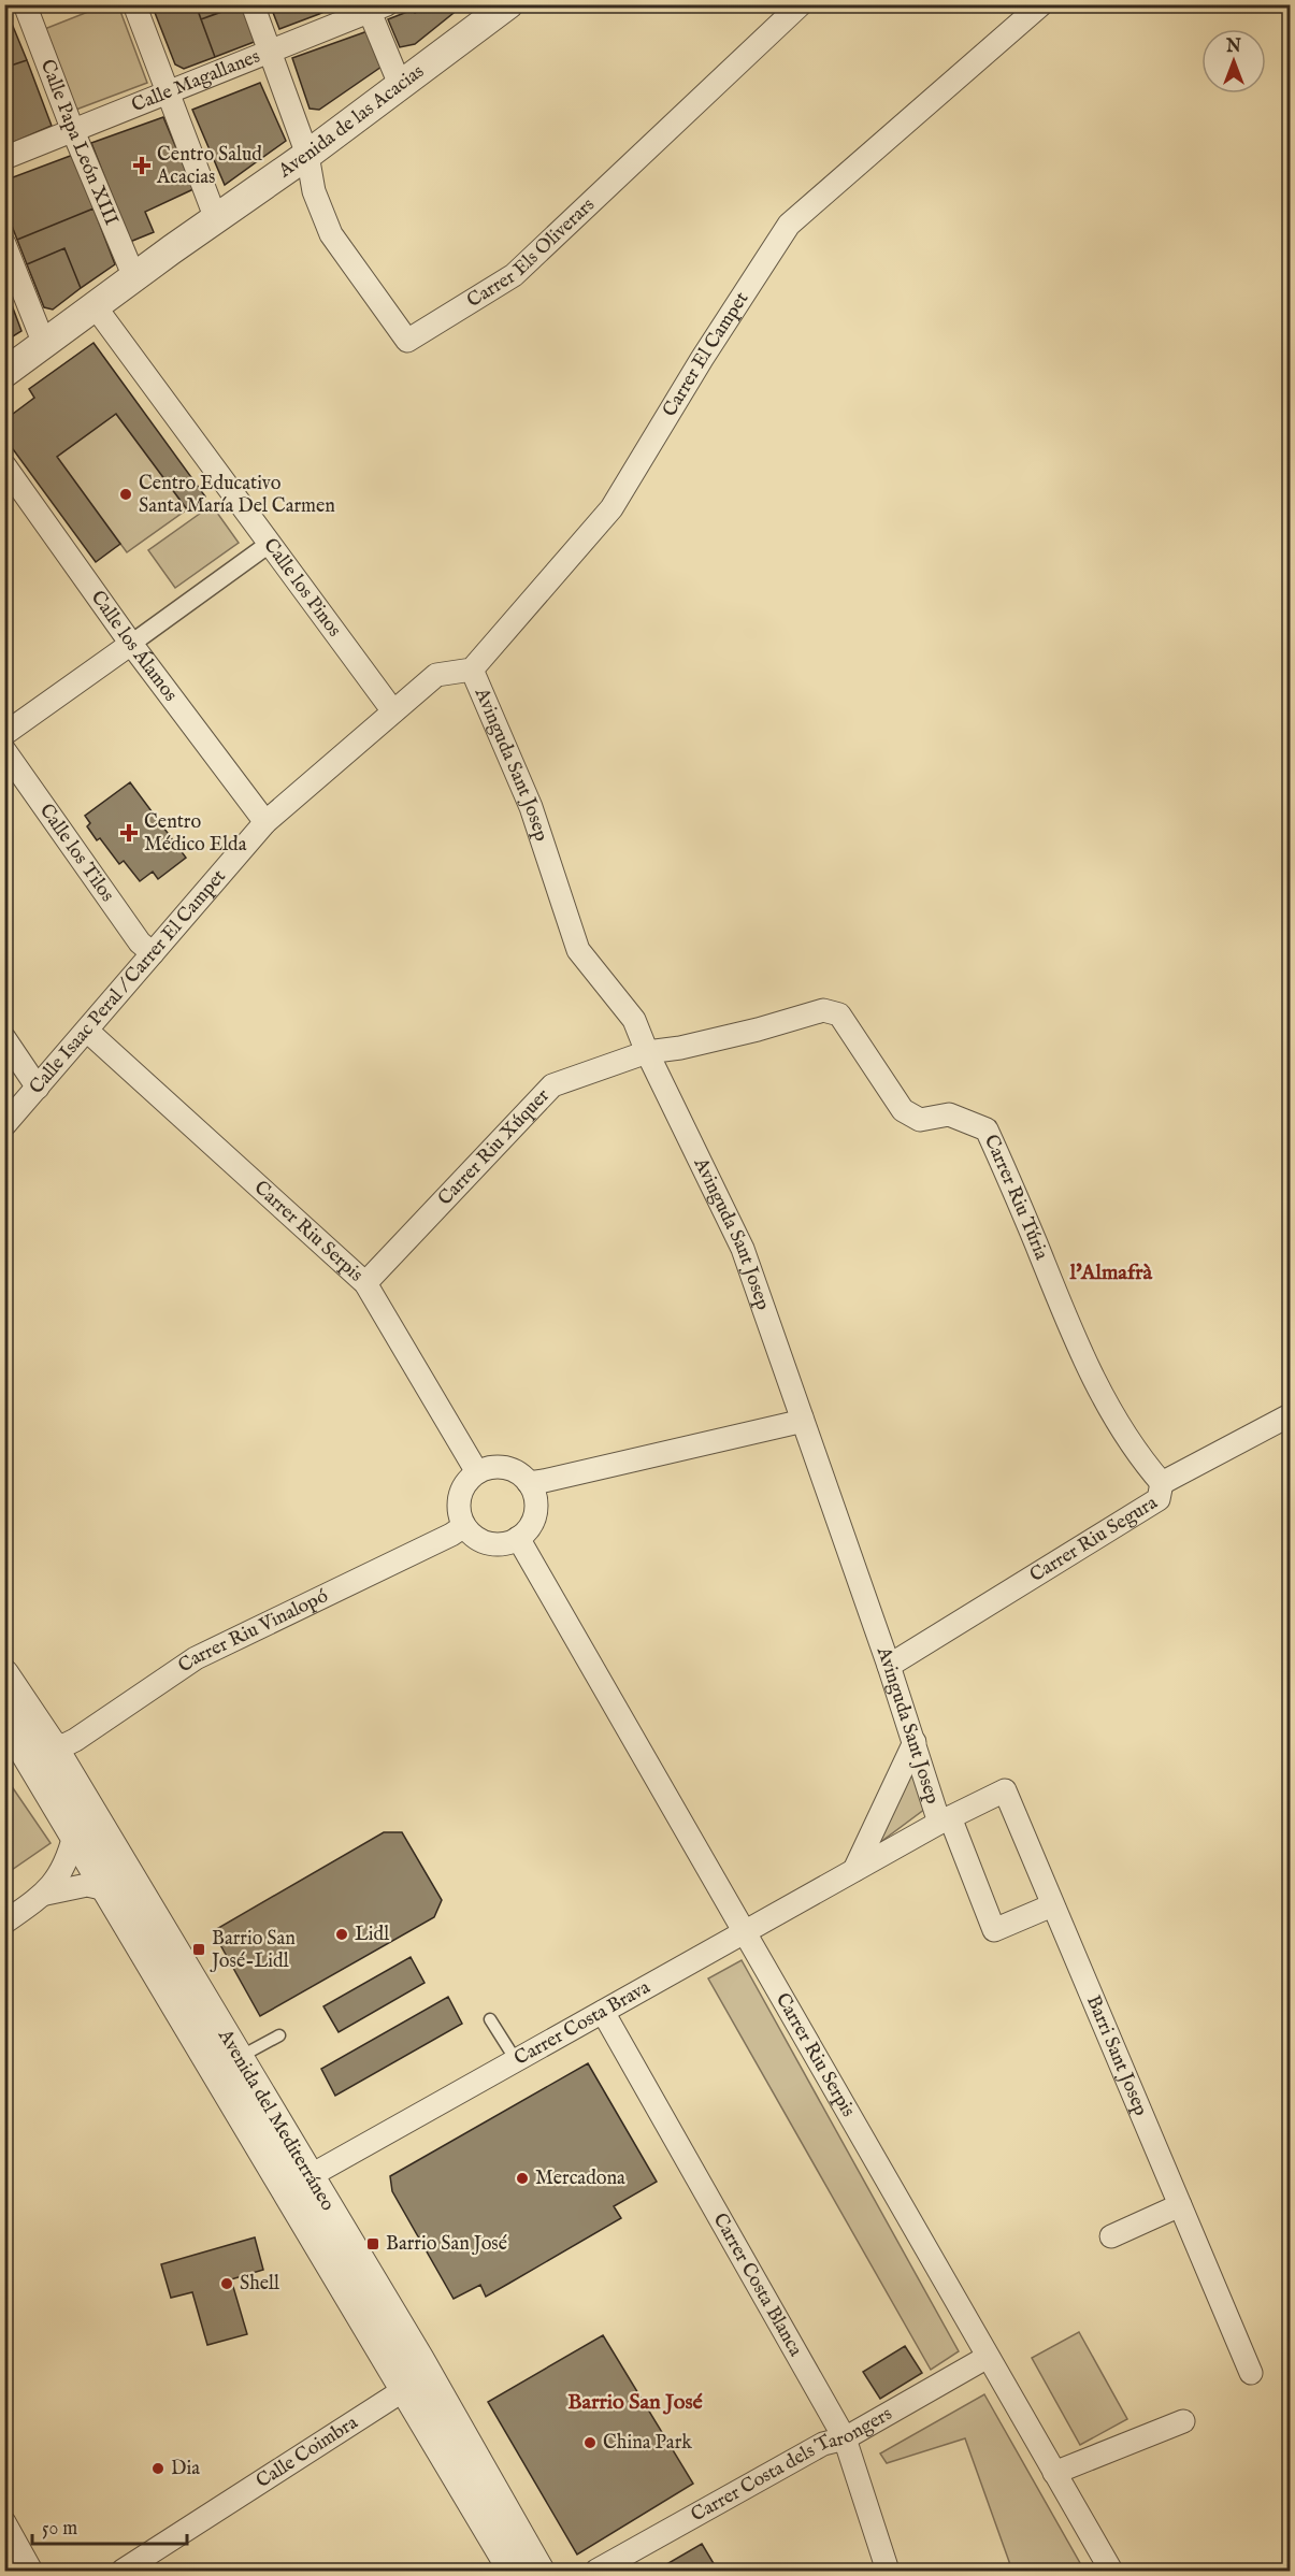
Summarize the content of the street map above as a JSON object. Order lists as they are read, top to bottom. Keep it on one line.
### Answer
{"streets":{"street":["Calle Magallanes","Avenida de las Acacias","Calle Papa León XIII","Carrer Els Oliverars","Carrer El Campet","Calle los Pinos","Calle los Álamos","Avinguda Sant Josep","Calle los Tilos","Calle Isaac Peral / Carrer El Campet","Carrer Riu Xúquer","Carrer Riu Túria","Carrer Riu Serpis","Carrer Riu Segura","Carrer Riu Vinalopó","Carrer Costa Brava","Barri Sant Josep","Avenida del Mediterráneo","Carrer Costa Blanca","Calle Coimbra","Carrer Costa dels Tarongers"]},"crossings":[["Calle Magallanes","Calle Papa León XIII"],["Avenida de las Acacias","Calle Papa León XIII"],["Avenida de las Acacias","Carrer Els Oliverars"],["Avenida de las Acacias","Calle los Pinos"],["Carrer El Campet","Avinguda Sant Josep"],["Calle los Pinos","Calle Isaac Peral / Carrer El Campet"],["Calle los Álamos","Calle Isaac Peral / Carrer El Campet"],["Avinguda Sant Josep","Carrer Riu Xúquer"],["Avinguda Sant Josep","Carrer Riu Túria"],["Avinguda Sant Josep","Carrer Riu Segura"],["Avinguda Sant Josep","Carrer Costa Brava"],["Avinguda Sant Josep","Barri Sant Josep"],["Calle los Tilos","Calle Isaac Peral / Carrer El Campet"],["Calle Isaac Peral / Carrer El Campet","Carrer Riu Serpis"],["Carrer Riu Xúquer","Carrer Riu Túria"],["Carrer Riu Xúquer","Carrer Riu Serpis"],["Carrer Riu Túria","Carrer Riu Segura"],["Carrer Riu Serpis","Carrer Riu Vinalopó"],["Carrer Riu Serpis","Carrer Costa Brava"],["Carrer Riu Serpis","Carrer Costa dels Tarongers"],["Carrer Riu Vinalopó","Avenida del Mediterráneo"],["Carrer Costa Brava","Barri Sant Josep"],["Carrer Costa Brava","Avenida del Mediterráneo"],["Carrer Costa Brava","Carrer Costa Blanca"],["Avenida del Mediterráneo","Calle Coimbra"],["Carrer Costa Blanca","Carrer Costa dels Tarongers"]],"districts":["l'Almafrà","Barrio San José"],"places":{"health":["Centro Salud Acacias","Centro Médico Elda"],"other":["Centro Educativo Santa María Del Carmen","Lidl","Mercadona","Shell","China Park","Dia"],"transit":["Barrio San José-Lidl","Barrio San José"]},"scale_bar":"50 m","north":"top"}
